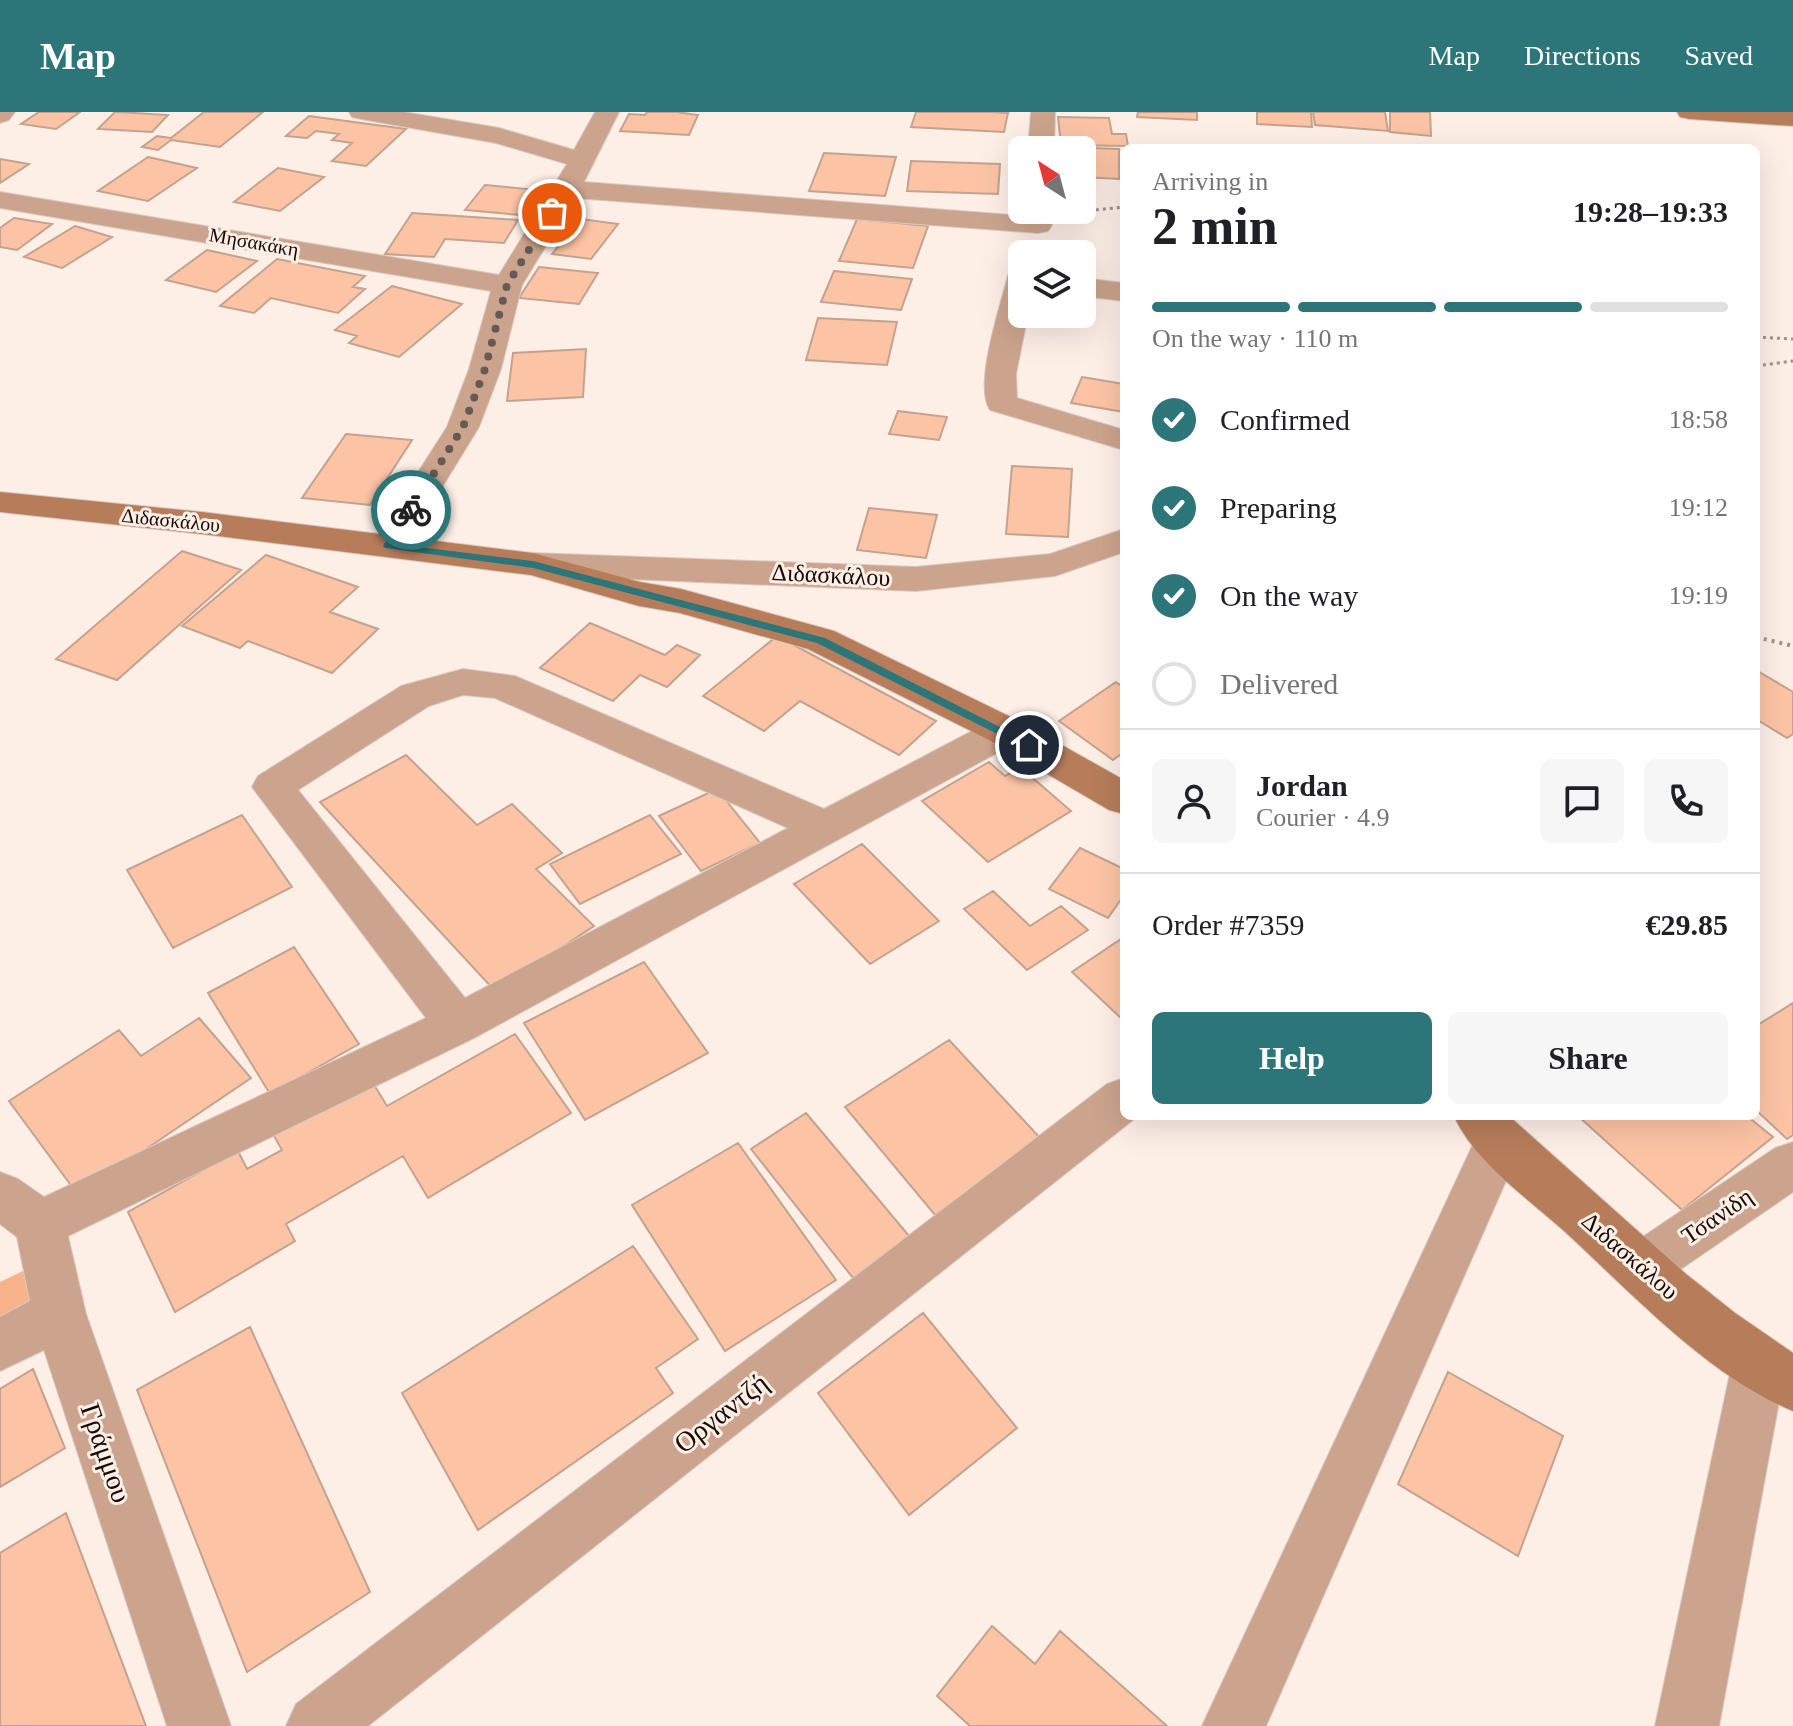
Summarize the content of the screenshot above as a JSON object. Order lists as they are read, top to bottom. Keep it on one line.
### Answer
{"streets":{"street":["Μησακάκη","Διδασκάλου","Τσανίδη","Οργαντζή","Γράμμου"]},"crossings":[["Διδασκάλου","Τσανίδη"]],"north":"top left","page":{"header":"Map","nav":["Map","Directions","Saved"],"heading":["2 min","Arriving in","19:28–19:33"],"panel":["Jordan","Courier · 4.9","Order #7359","€29.85"],"bar":"On the way · 110 m","list":[["Confirmed","18:58"],["Preparing","19:12"],["On the way","19:19"],"Delivered"],"buttons":["Help","Share"]}}
